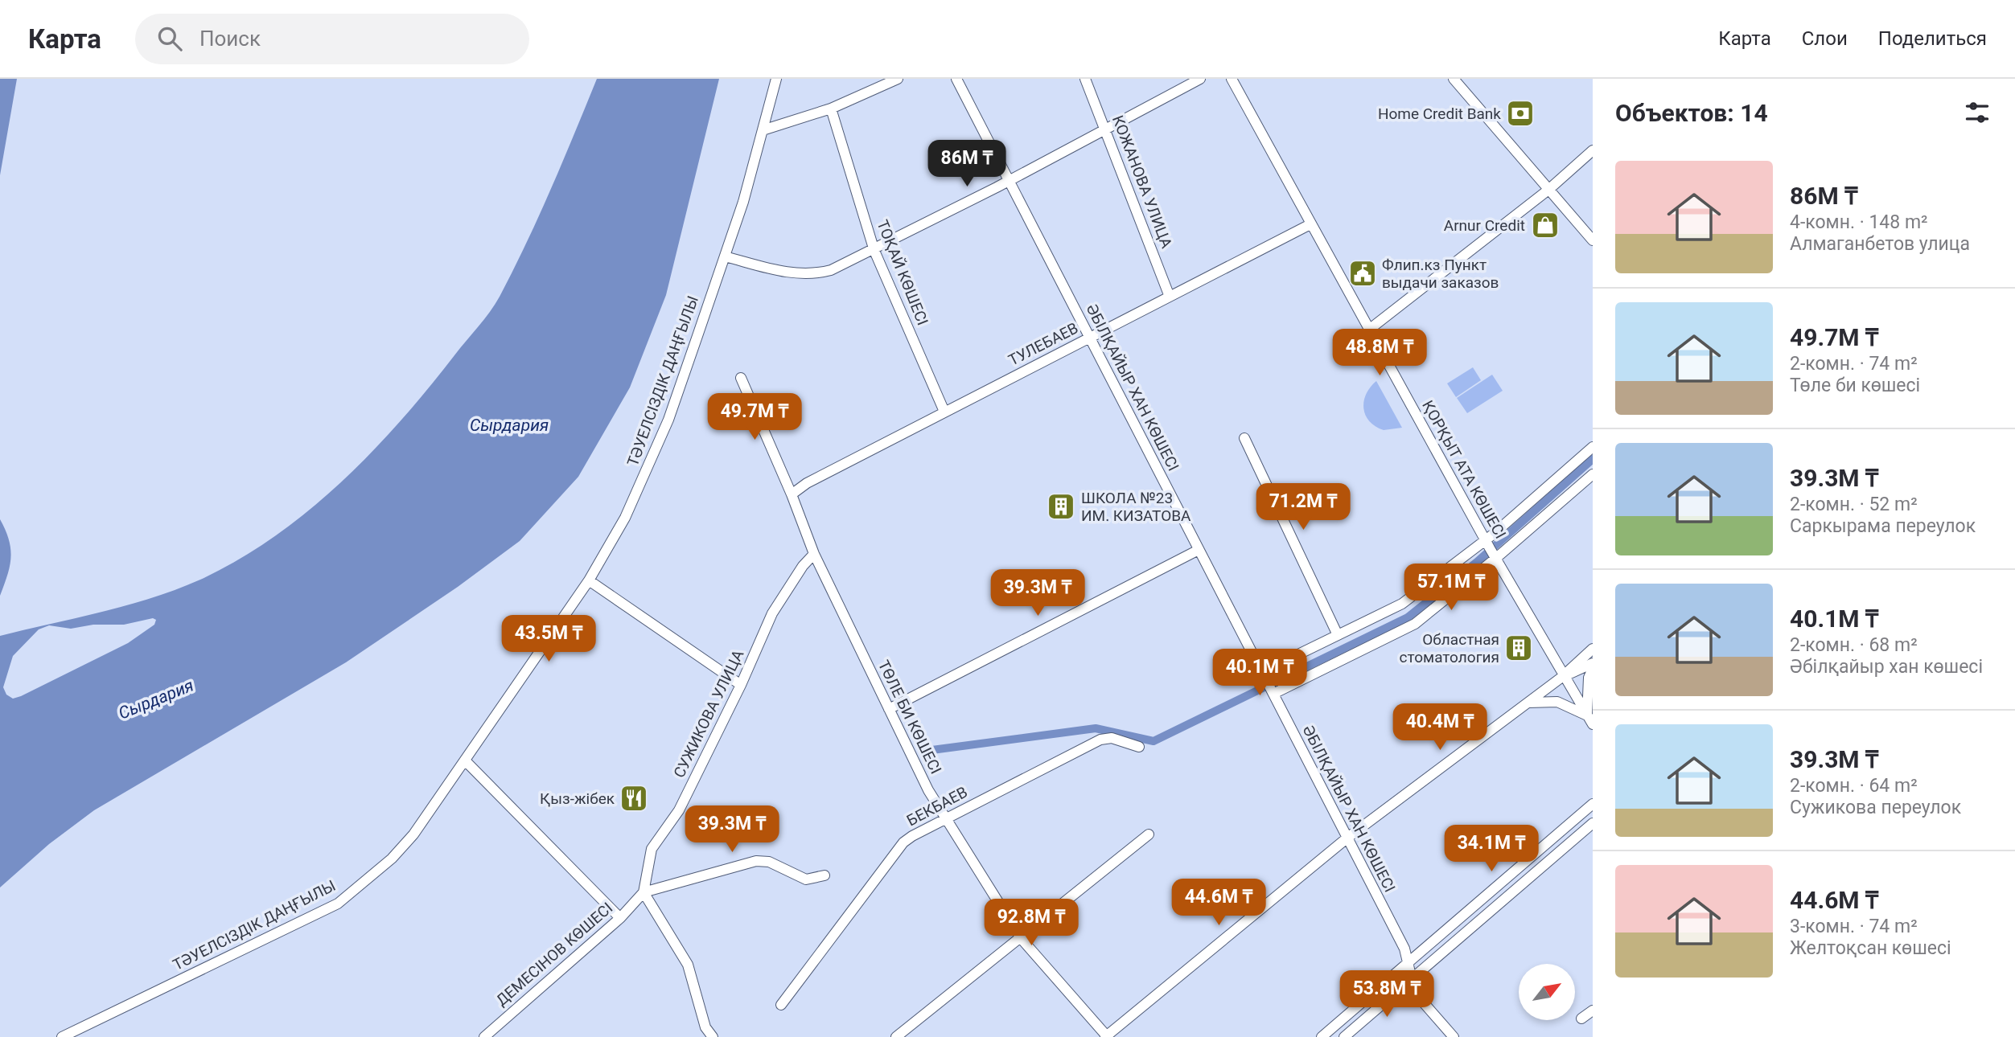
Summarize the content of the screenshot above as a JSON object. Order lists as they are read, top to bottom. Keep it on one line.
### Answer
{"streets":{"street":["КОЖАНОВА УЛИЦА","ТОҚАЙ КӨШЕСІ","ТУЛЕБАЕВ","ТӘУЕЛСІЗДІК ДАҢҒЫЛЫ","ӘБІЛҚАЙЫР ХАН КӨШЕСІ","ҚОРҚЫТ АТА КӨШЕСІ","СУЖИКОВА УЛИЦА","ТӨЛЕ БИ КӨШЕСІ","БЕКБАЕВ","ДЕМЕСІНОВ КӨШЕСІ"]},"crossings":[["КОЖАНОВА УЛИЦА","ТУЛЕБАЕВ"],["ТОҚАЙ КӨШЕСІ","ТУЛЕБАЕВ"],["ТУЛЕБАЕВ","ӘБІЛҚАЙЫР ХАН КӨШЕСІ"],["ТУЛЕБАЕВ","ҚОРҚЫТ АТА КӨШЕСІ"],["ТУЛЕБАЕВ","ТӨЛЕ БИ КӨШЕСІ"],["СУЖИКОВА УЛИЦА","ТӨЛЕ БИ КӨШЕСІ"],["СУЖИКОВА УЛИЦА","ДЕМЕСІНОВ КӨШЕСІ"],["ТӨЛЕ БИ КӨШЕСІ","БЕКБАЕВ"]],"water":["Сырдария"],"places":{"bank":["Home Credit Bank"],"shop":["Arnur Credit"],"public building":["Флип.кз Пункт выдачи заказов"],"building":["ШКОЛА №23 ИМ. КИЗАТОВА","Областная стоматология"],"restaurant":["Қыз-жібек"]},"north":"top right","page":{"header":"Карта","search":"Поиск","nav":["Карта","Слои","Поделиться"],"heading":"Объектов: 14","price":["86M ₸","48.8M ₸","49.7M ₸","71.2M ₸","57.1M ₸","39.3M ₸","43.5M ₸","40.1M ₸","40.4M ₸","39.3M ₸","34.1M ₸","44.6M ₸","92.8M ₸","53.8M ₸"],"list":[{"name":"86M ₸","note":"4-комн. · 148 m² · Алмаганбетов улица"},{"name":"49.7M ₸","note":"2-комн. · 74 m² · Төле би көшесі"},{"name":"39.3M ₸","note":"2-комн. · 52 m² · Саркырама переулок"},{"name":"40.1M ₸","note":"2-комн. · 68 m² · Әбілқайыр хан көшесі"},{"name":"39.3M ₸","note":"2-комн. · 64 m² · Сужикова переулок"},{"name":"44.6M ₸","note":"3-комн. · 74 m² · Желтоқсан көшесі"}]}}
